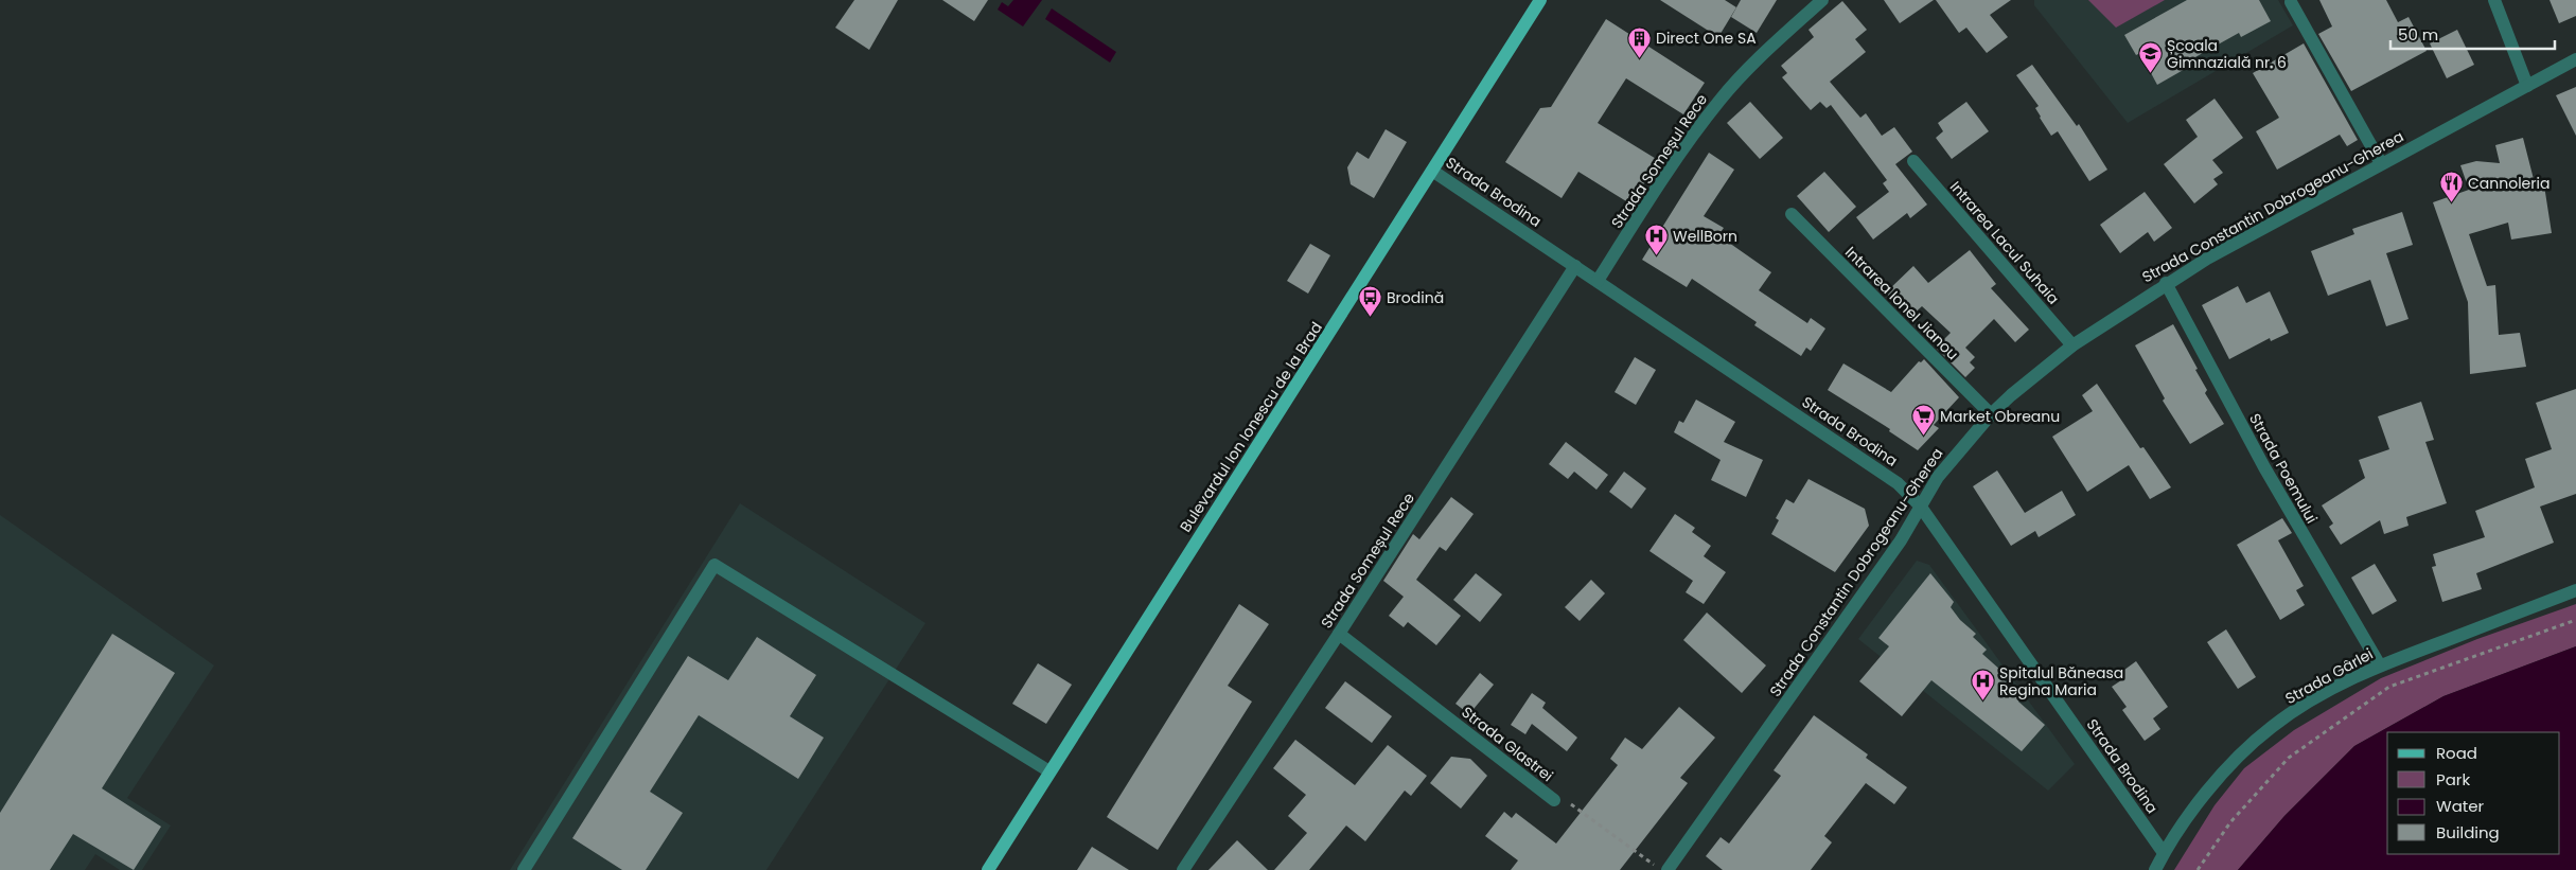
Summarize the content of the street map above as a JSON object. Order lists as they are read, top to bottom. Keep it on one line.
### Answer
{"streets":{"main road":["Bulevardul Ion Ionescu de la Brad"],"street":["Strada Someșul Rece","Strada Brodina","Strada Constantin Dobrogeanu-Gherea","Intrarea Lacul Suhaia","Intrarea Ionel Jianou","Strada Poemului","Strada Gârlei","Strada Glastrei"]},"crossings":[["Strada Someșul Rece","Strada Brodina"],["Strada Someșul Rece","Strada Glastrei"],["Strada Brodina","Strada Constantin Dobrogeanu-Gherea"],["Strada Brodina","Bulevardul Ion Ionescu de la Brad"],["Strada Brodina","Strada Gârlei"],["Strada Constantin Dobrogeanu-Gherea","Intrarea Lacul Suhaia"],["Strada Constantin Dobrogeanu-Gherea","Intrarea Ionel Jianou"],["Strada Constantin Dobrogeanu-Gherea","Strada Poemului"],["Strada Poemului","Strada Gârlei"]],"places":{"building":["Direct One SA"],"school or university":["Școala Gimnazială nr. 6"],"restaurant":["Cannoleria"],"hospital":["WellBorn","Spitalul Băneasa Regina Maria"],"bus stop":["Brodină"],"supermarket":["Market Obreanu"]},"legend":["Road","Park","Water","Building"],"scale_bar":"50 m"}
